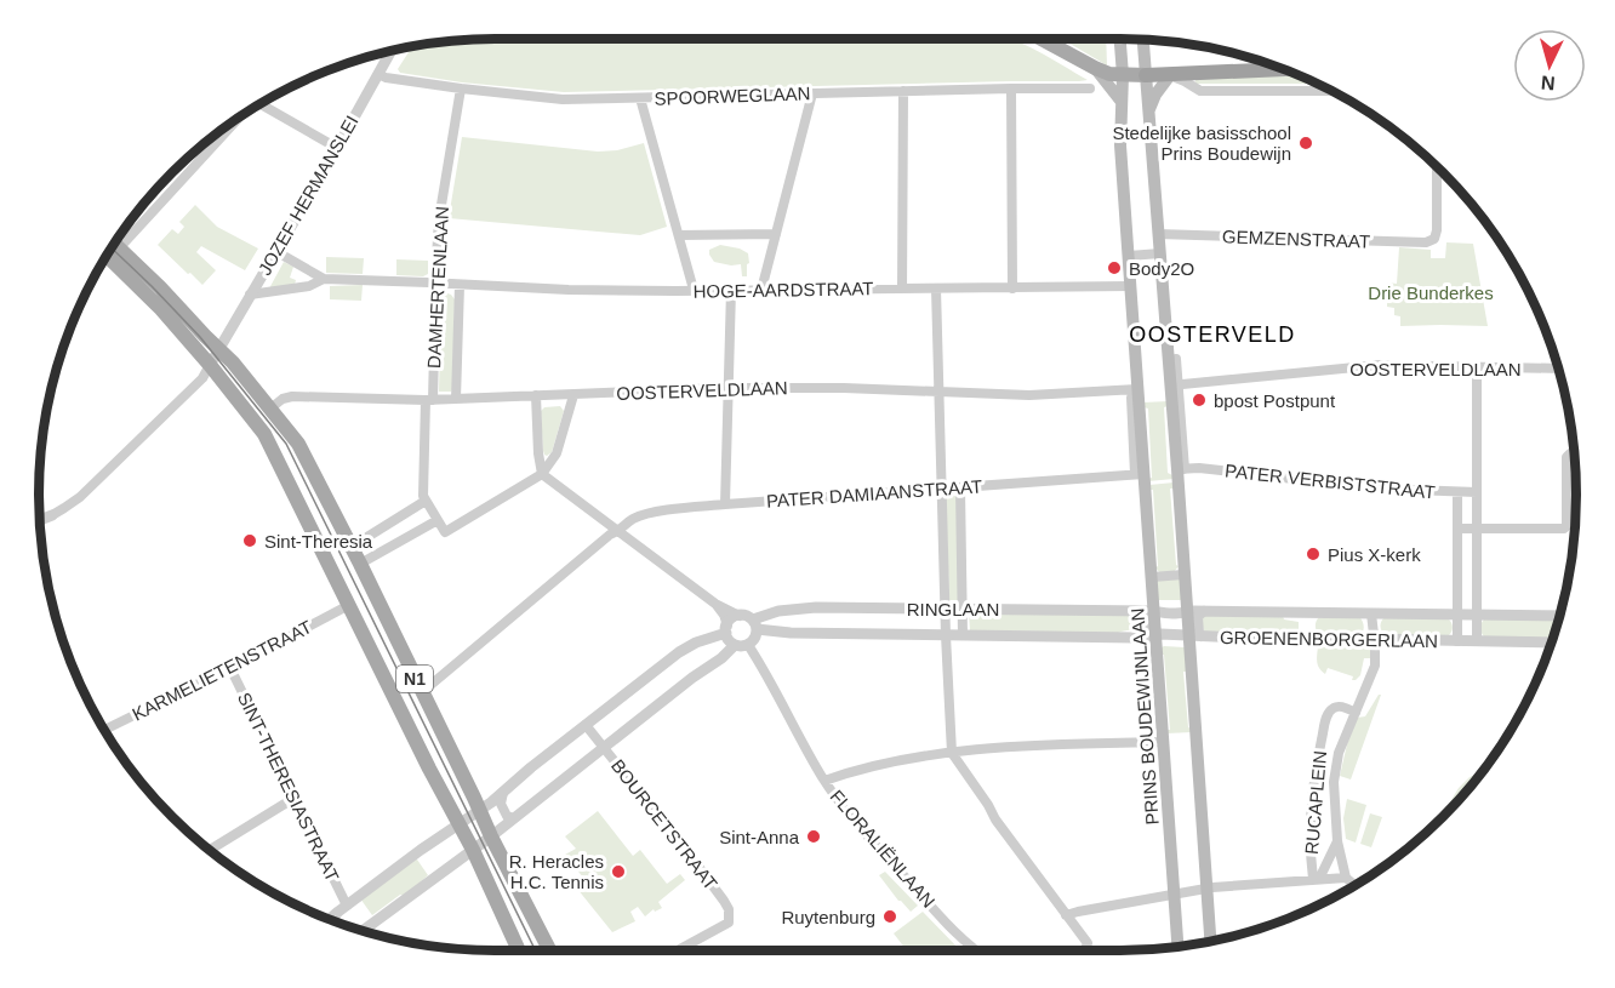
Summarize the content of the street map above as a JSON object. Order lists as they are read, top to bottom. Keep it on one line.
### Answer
{"streets":{"main road":["N1","PRINS BOUDEWIJNLAAN"],"street":["SPOORWEGLAAN","JOZEF HERMANSLEI","GEMZENSTRAAT","DAMHERTENLAAN","HOGE-AARDSTRAAT","OOSTERVELDLAAN","PATER VERBISTSTRAAT","PATER DAMIAANSTRAAT","RINGLAAN","GROENENBORGERLAAN","KARMELIETENSTRAAT","SINT-THERESIASTRAAT","RUCAPLEIN","BOURCETSTRAAT","FLORALIËNLAAN"]},"crossings":[["SPOORWEGLAAN","JOZEF HERMANSLEI"],["SPOORWEGLAAN","DAMHERTENLAAN"],["JOZEF HERMANSLEI","N1"],["DAMHERTENLAAN","HOGE-AARDSTRAAT"],["DAMHERTENLAAN","OOSTERVELDLAAN"],["HOGE-AARDSTRAAT","PRINS BOUDEWIJNLAAN"],["OOSTERVELDLAAN","N1"],["OOSTERVELDLAAN","PRINS BOUDEWIJNLAAN"],["PATER DAMIAANSTRAAT","N1"],["PATER DAMIAANSTRAAT","PRINS BOUDEWIJNLAAN"],["RINGLAAN","GROENENBORGERLAAN"],["RINGLAAN","PRINS BOUDEWIJNLAAN"],["RINGLAAN","FLORALIËNLAAN"],["GROENENBORGERLAAN","RUCAPLEIN"],["KARMELIETENSTRAAT","N1"],["KARMELIETENSTRAAT","SINT-THERESIASTRAAT"]],"districts":["OOSTERVELD"],"parks":["Drie Bunderkes"],"places":["Stedelijke basisschool Prins Boudewijn","Body2O","bpost Postpunt","Sint-Theresia","Pius X-kerk","Sint-Anna","R. Heracles H.C. Tennis","Ruytenburg"],"north":"bottom"}
